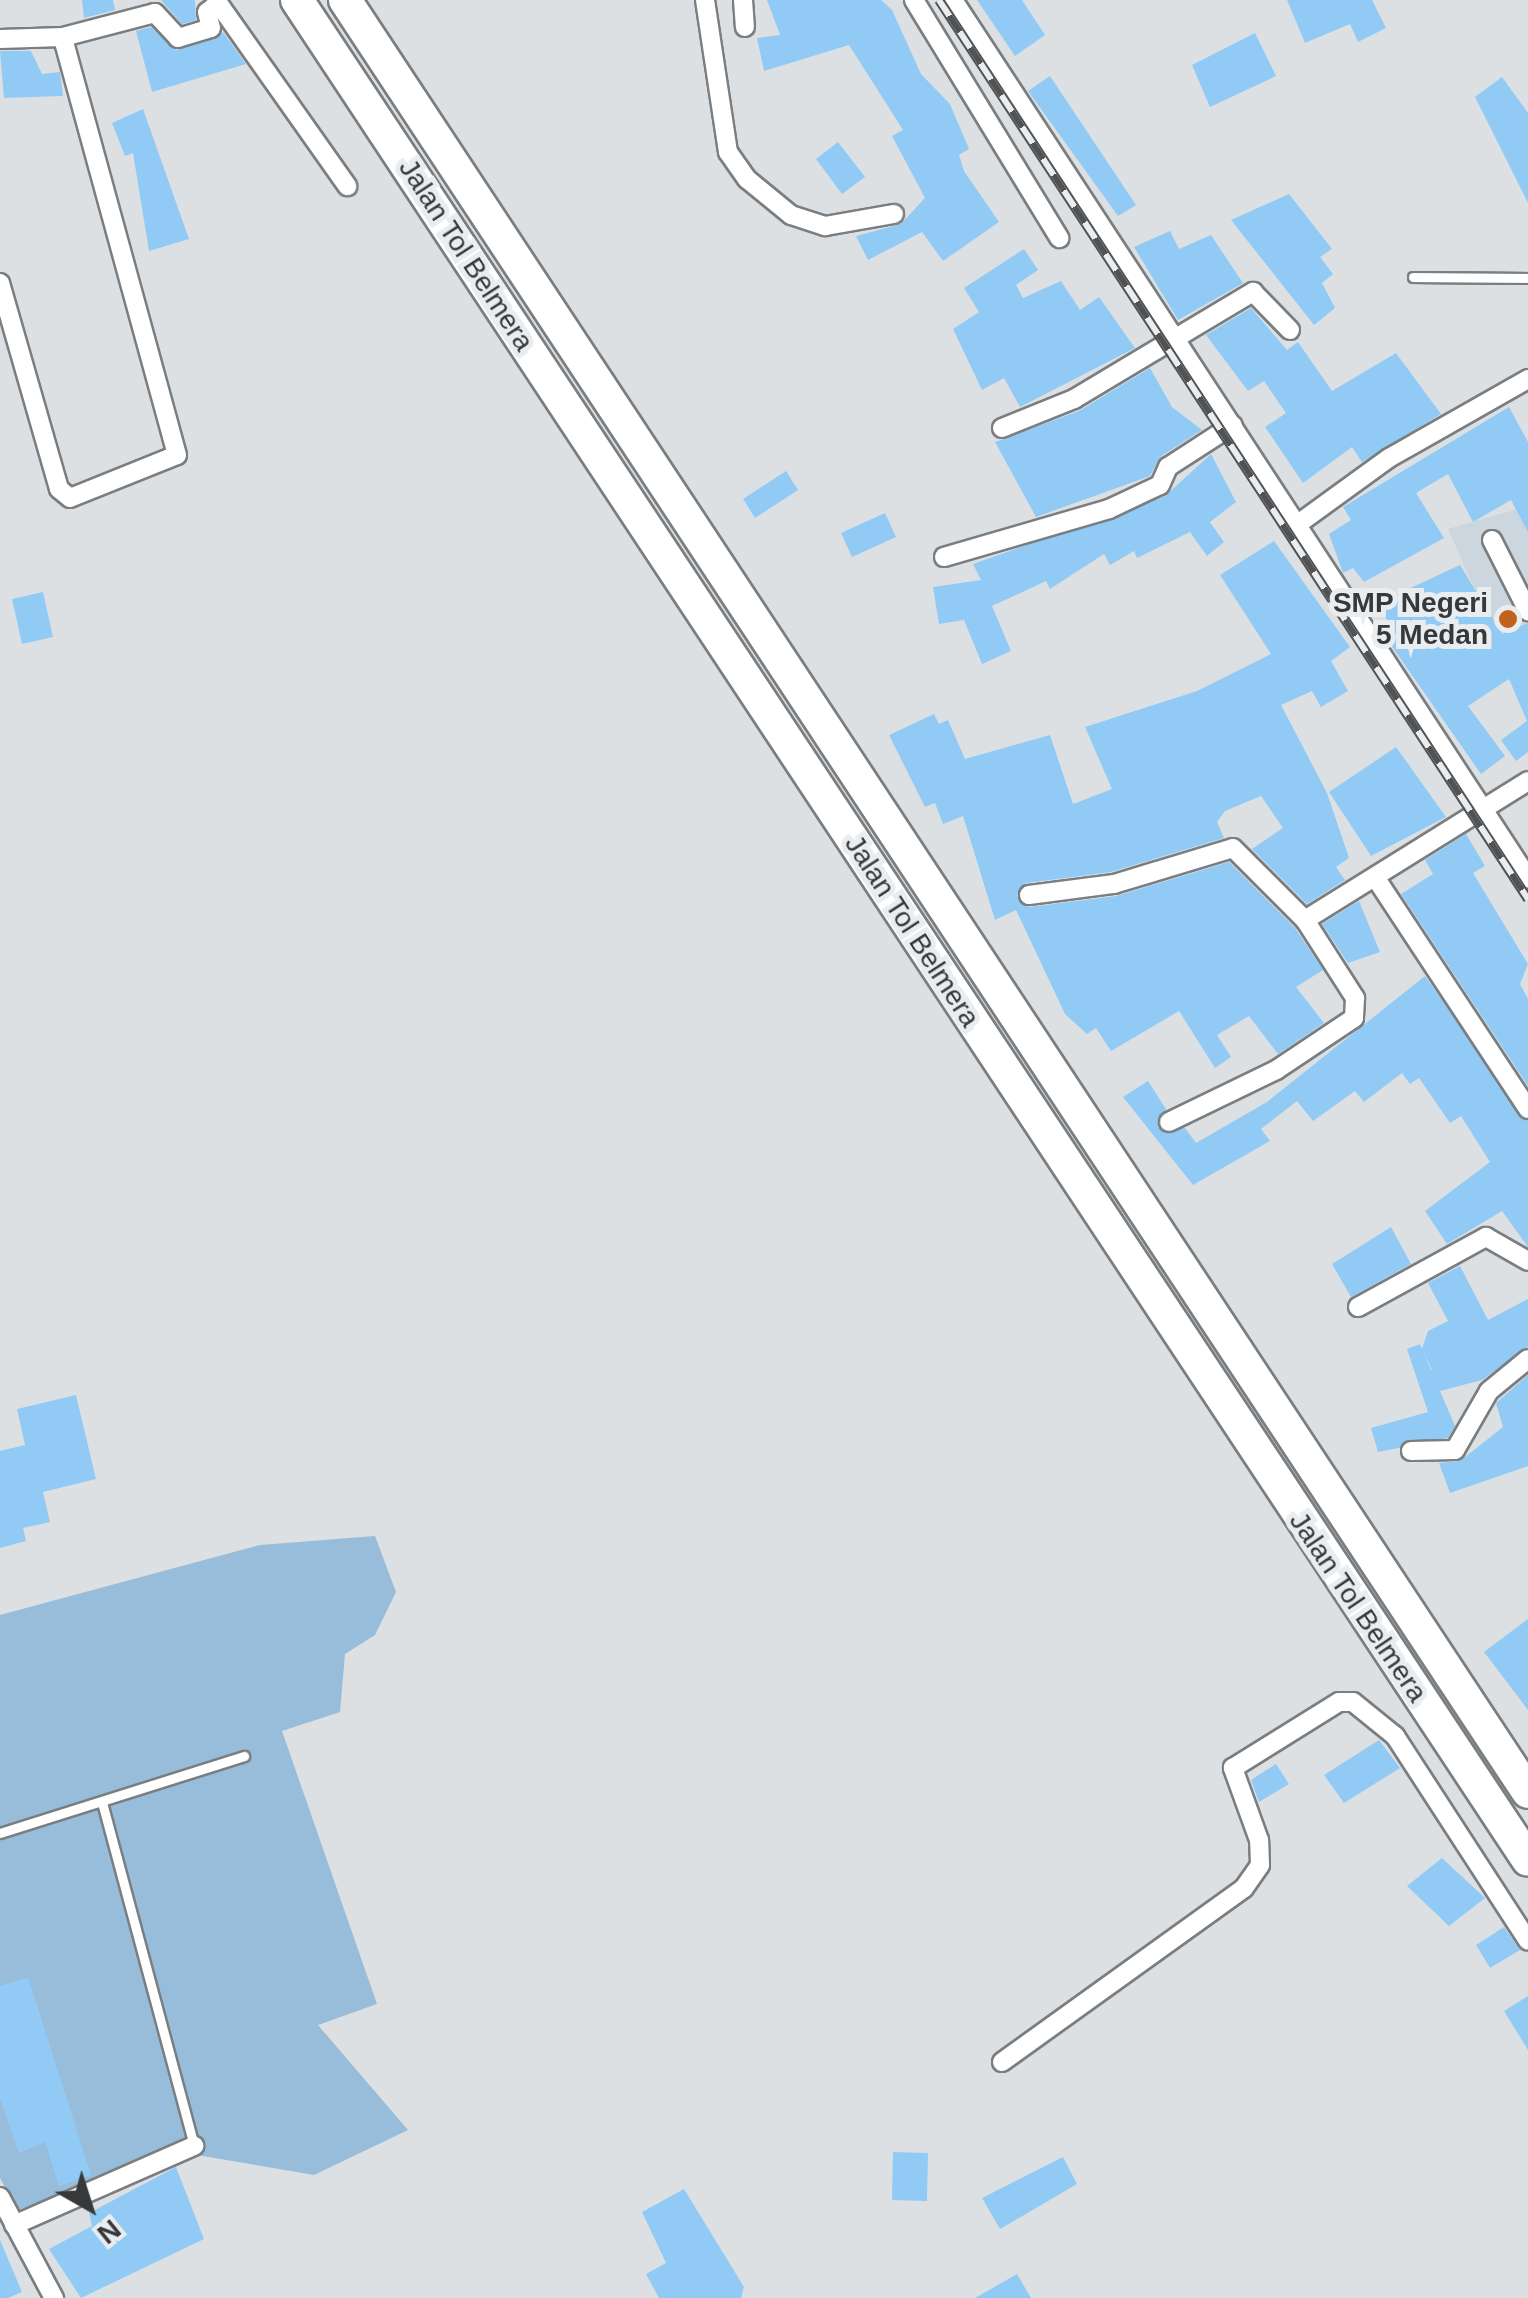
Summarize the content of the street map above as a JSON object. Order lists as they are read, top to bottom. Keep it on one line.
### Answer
{"streets":{"highway":["Jalan Tol Belmera"]},"places":["SMP Negeri 5 Medan"],"north":"bottom right"}
